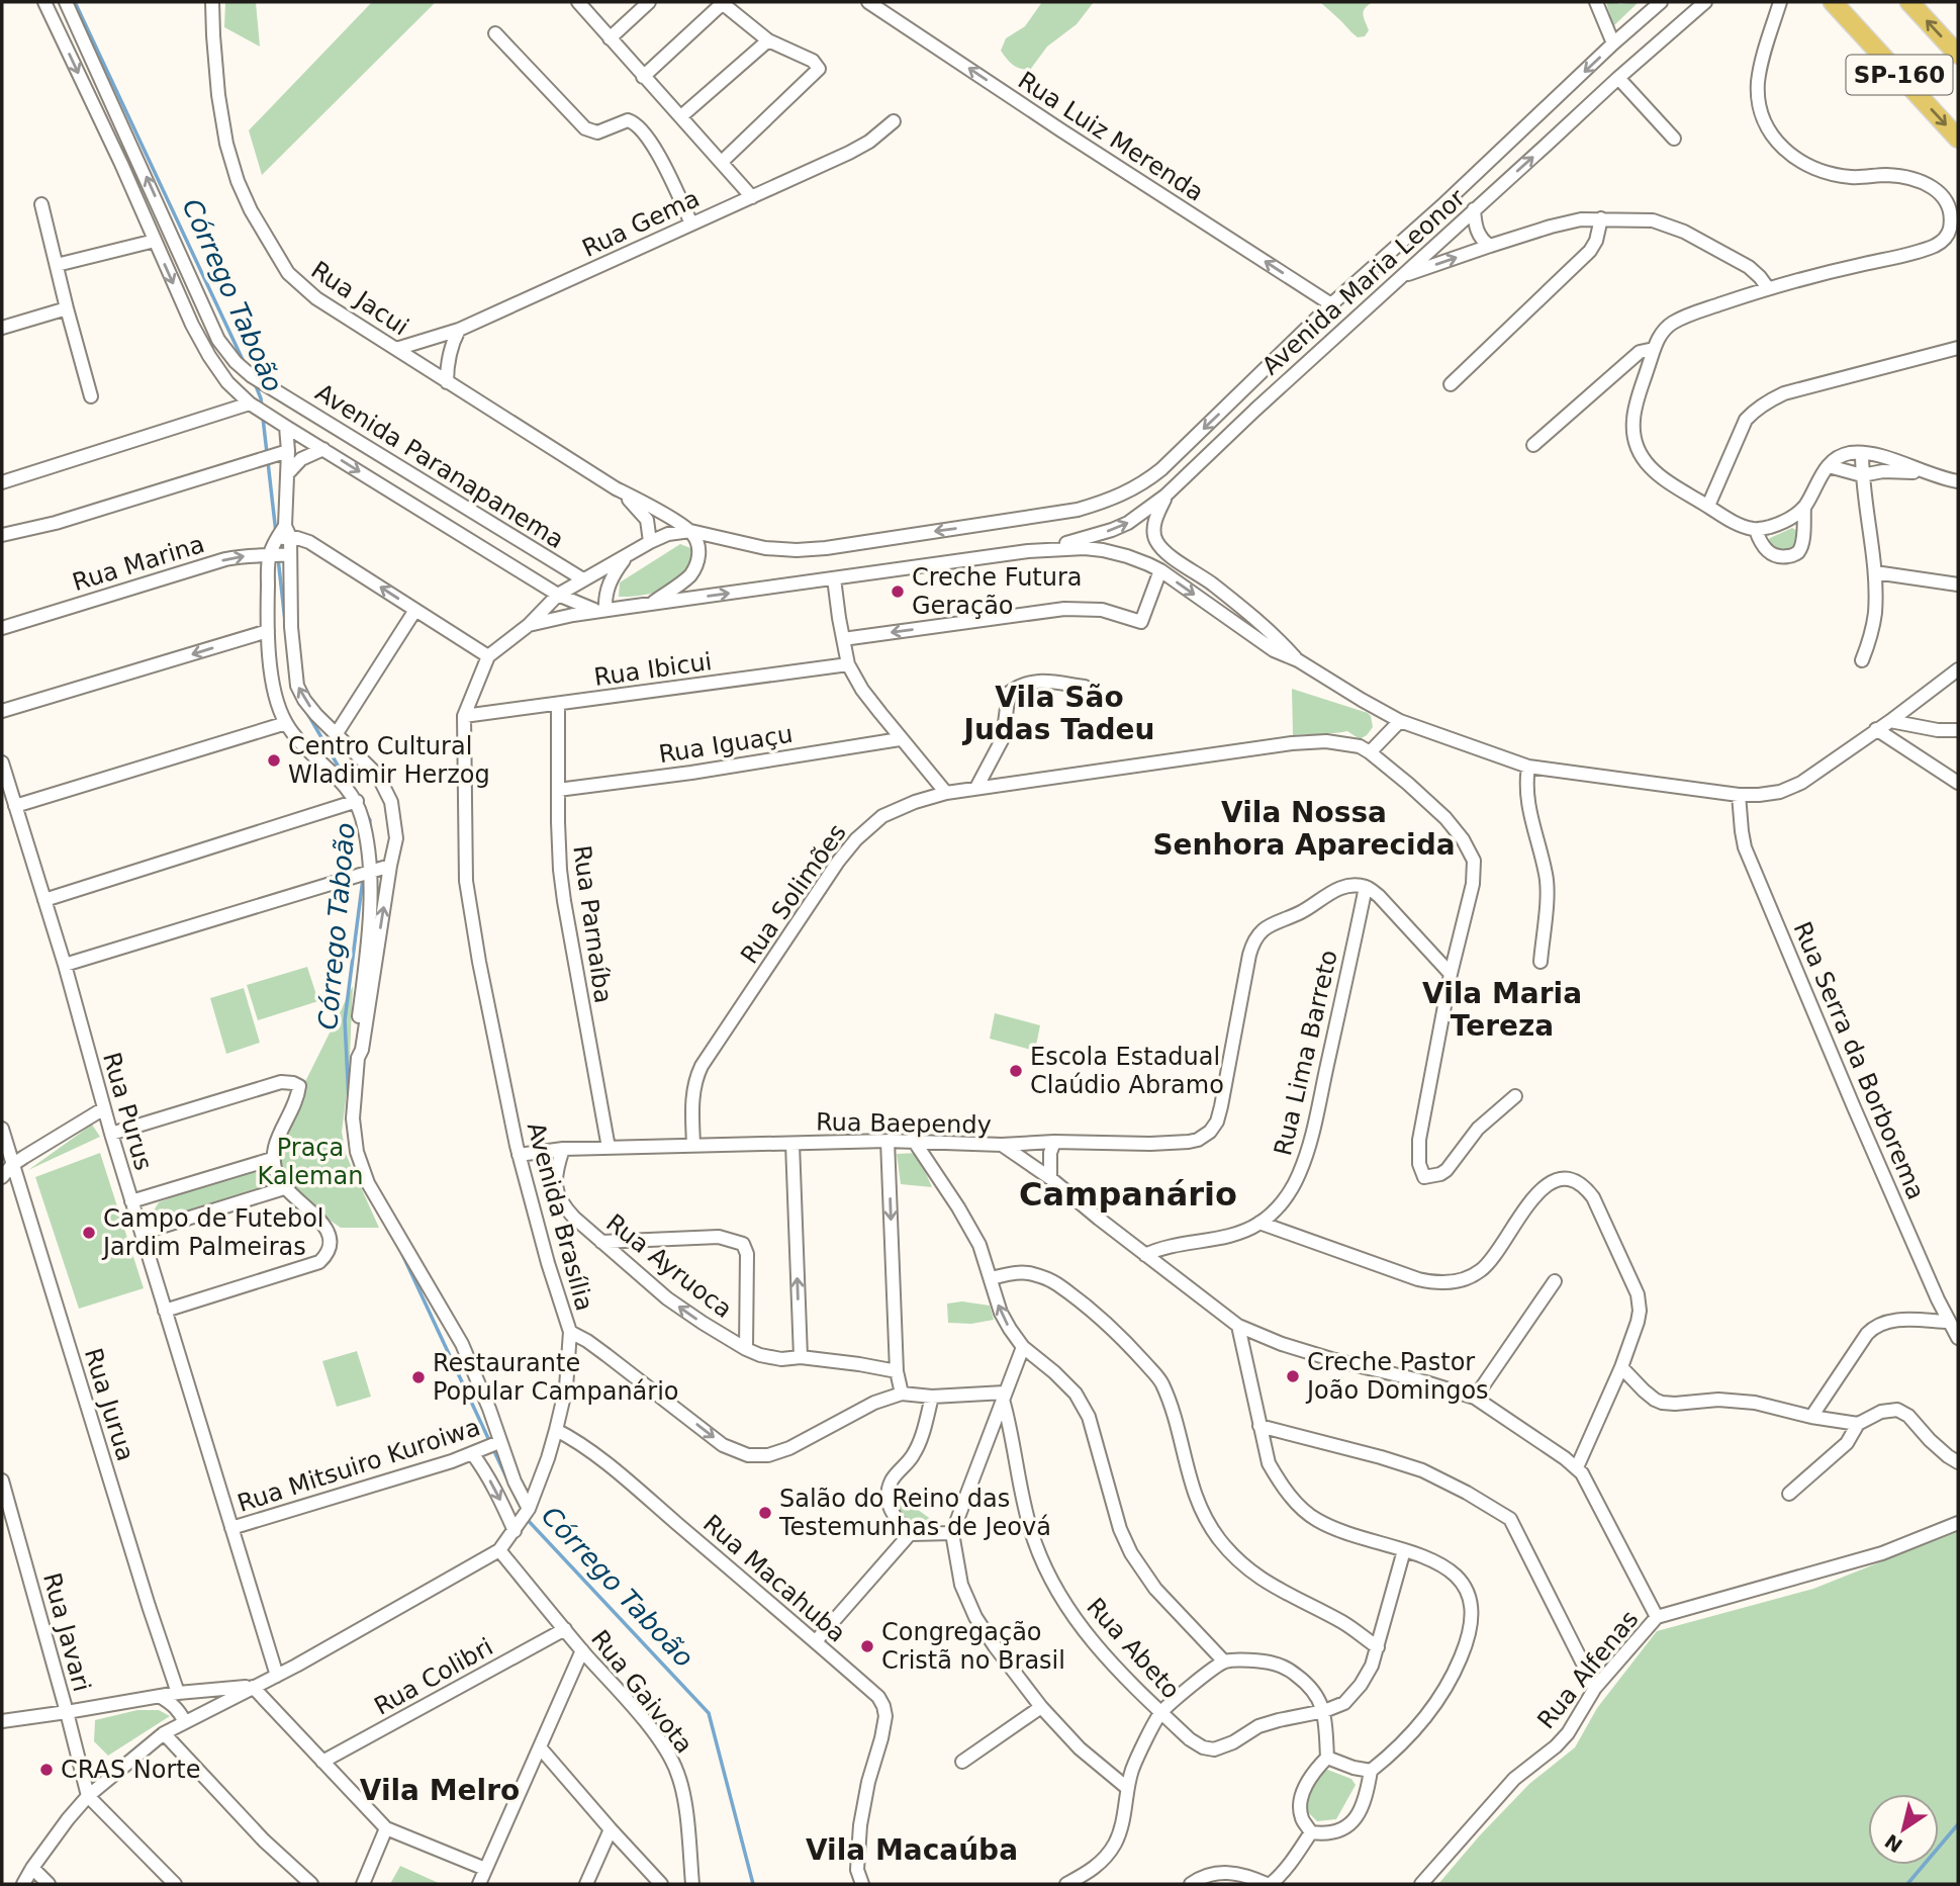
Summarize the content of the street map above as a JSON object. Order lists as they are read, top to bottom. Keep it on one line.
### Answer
{"streets":{"highway":["SP-160"],"street":["Rua Luiz Merenda","Rua Gema","Avenida Maria Leonor","Rua Jacui","Avenida Paranapanema","Rua Marina","Rua Ibicui","Rua Iguaçu","Rua Solimões","Rua Parnaíba","Rua Lima Barreto","Rua Serra da Borborema","Rua Purus","Rua Baependy","Avenida Brasília","Rua Ayruoca","Rua Jurua","Rua Mitsuiro Kuroiwa","Rua Macahuba","Rua Javari","Rua Abeto","Rua Alfenas","Rua Colibri","Rua Gaivota"]},"crossings":[["Rua Luiz Merenda","Avenida Maria Leonor"],["Rua Gema","Rua Jacui"],["Avenida Maria Leonor","Rua Jacui"],["Rua Ibicui","Rua Parnaíba"],["Rua Ibicui","Avenida Brasília"],["Rua Iguaçu","Rua Parnaíba"],["Rua Solimões","Rua Baependy"],["Rua Parnaíba","Rua Baependy"],["Rua Lima Barreto","Rua Baependy"],["Rua Purus","Avenida Brasília"],["Rua Purus","Rua Mitsuiro Kuroiwa"],["Rua Baependy","Avenida Brasília"],["Rua Baependy","Rua Ayruoca"],["Rua Baependy","Rua Alfenas"],["Avenida Brasília","Rua Jurua"],["Avenida Brasília","Rua Macahuba"],["Avenida Brasília","Rua Javari"],["Avenida Brasília","Rua Gaivota"],["Rua Colibri","Rua Gaivota"]],"one_way":["Rua Luiz Merenda","Rua Ayruoca"],"districts":["Vila São Judas Tadeu","Vila Nossa Senhora Aparecida","Vila Maria Tereza","Campanário","Vila Melro","Vila Macaúba"],"water":["Córrego Taboão"],"parks":["Praça Kaleman"],"places":["Creche Futura Geração","Centro Cultural Wladimir Herzog","Escola Estadual Claúdio Abramo","Campo de Futebol Jardim Palmeiras","Creche Pastor João Domingos","Restaurante Popular Campanário","Salão do Reino das Testemunhas de Jeová","Congregação Cristã no Brasil","CRAS Norte"],"north":"bottom left"}
